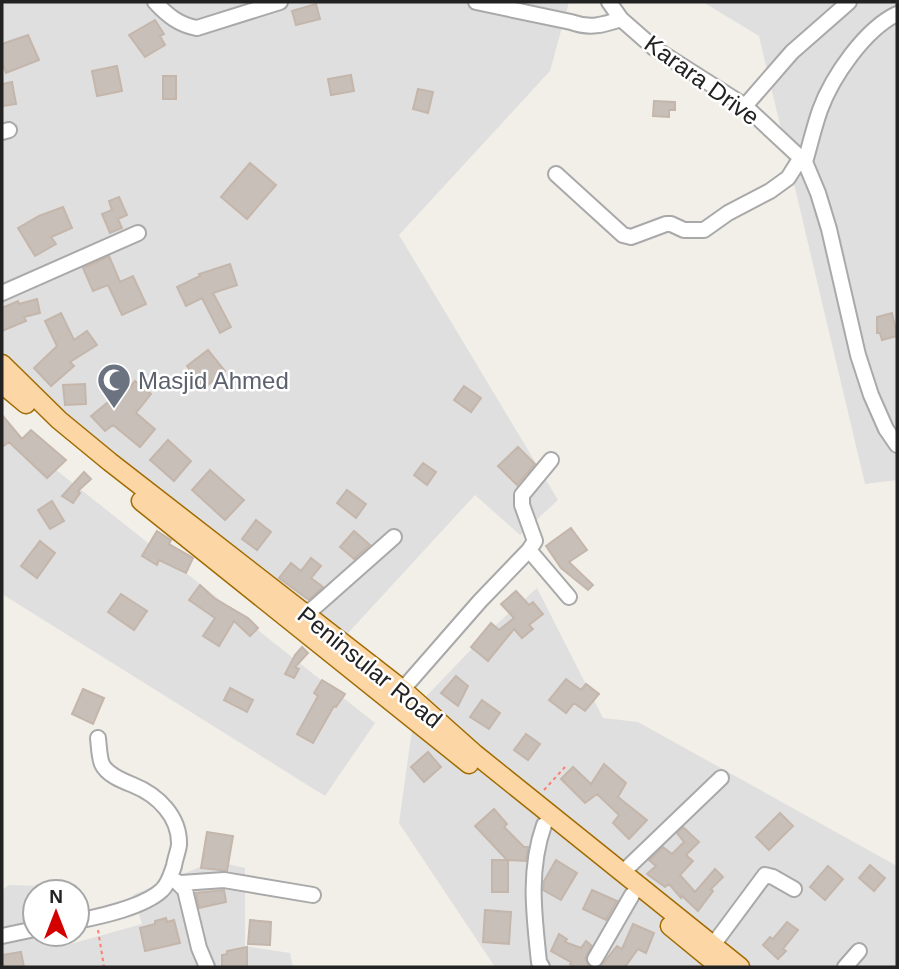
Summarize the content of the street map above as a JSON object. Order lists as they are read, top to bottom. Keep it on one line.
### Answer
{"streets":{"main road":["Peninsular Road"],"street":["Karara Drive"]},"places":{"mosque":["Masjid Ahmed"]},"north":"top"}
